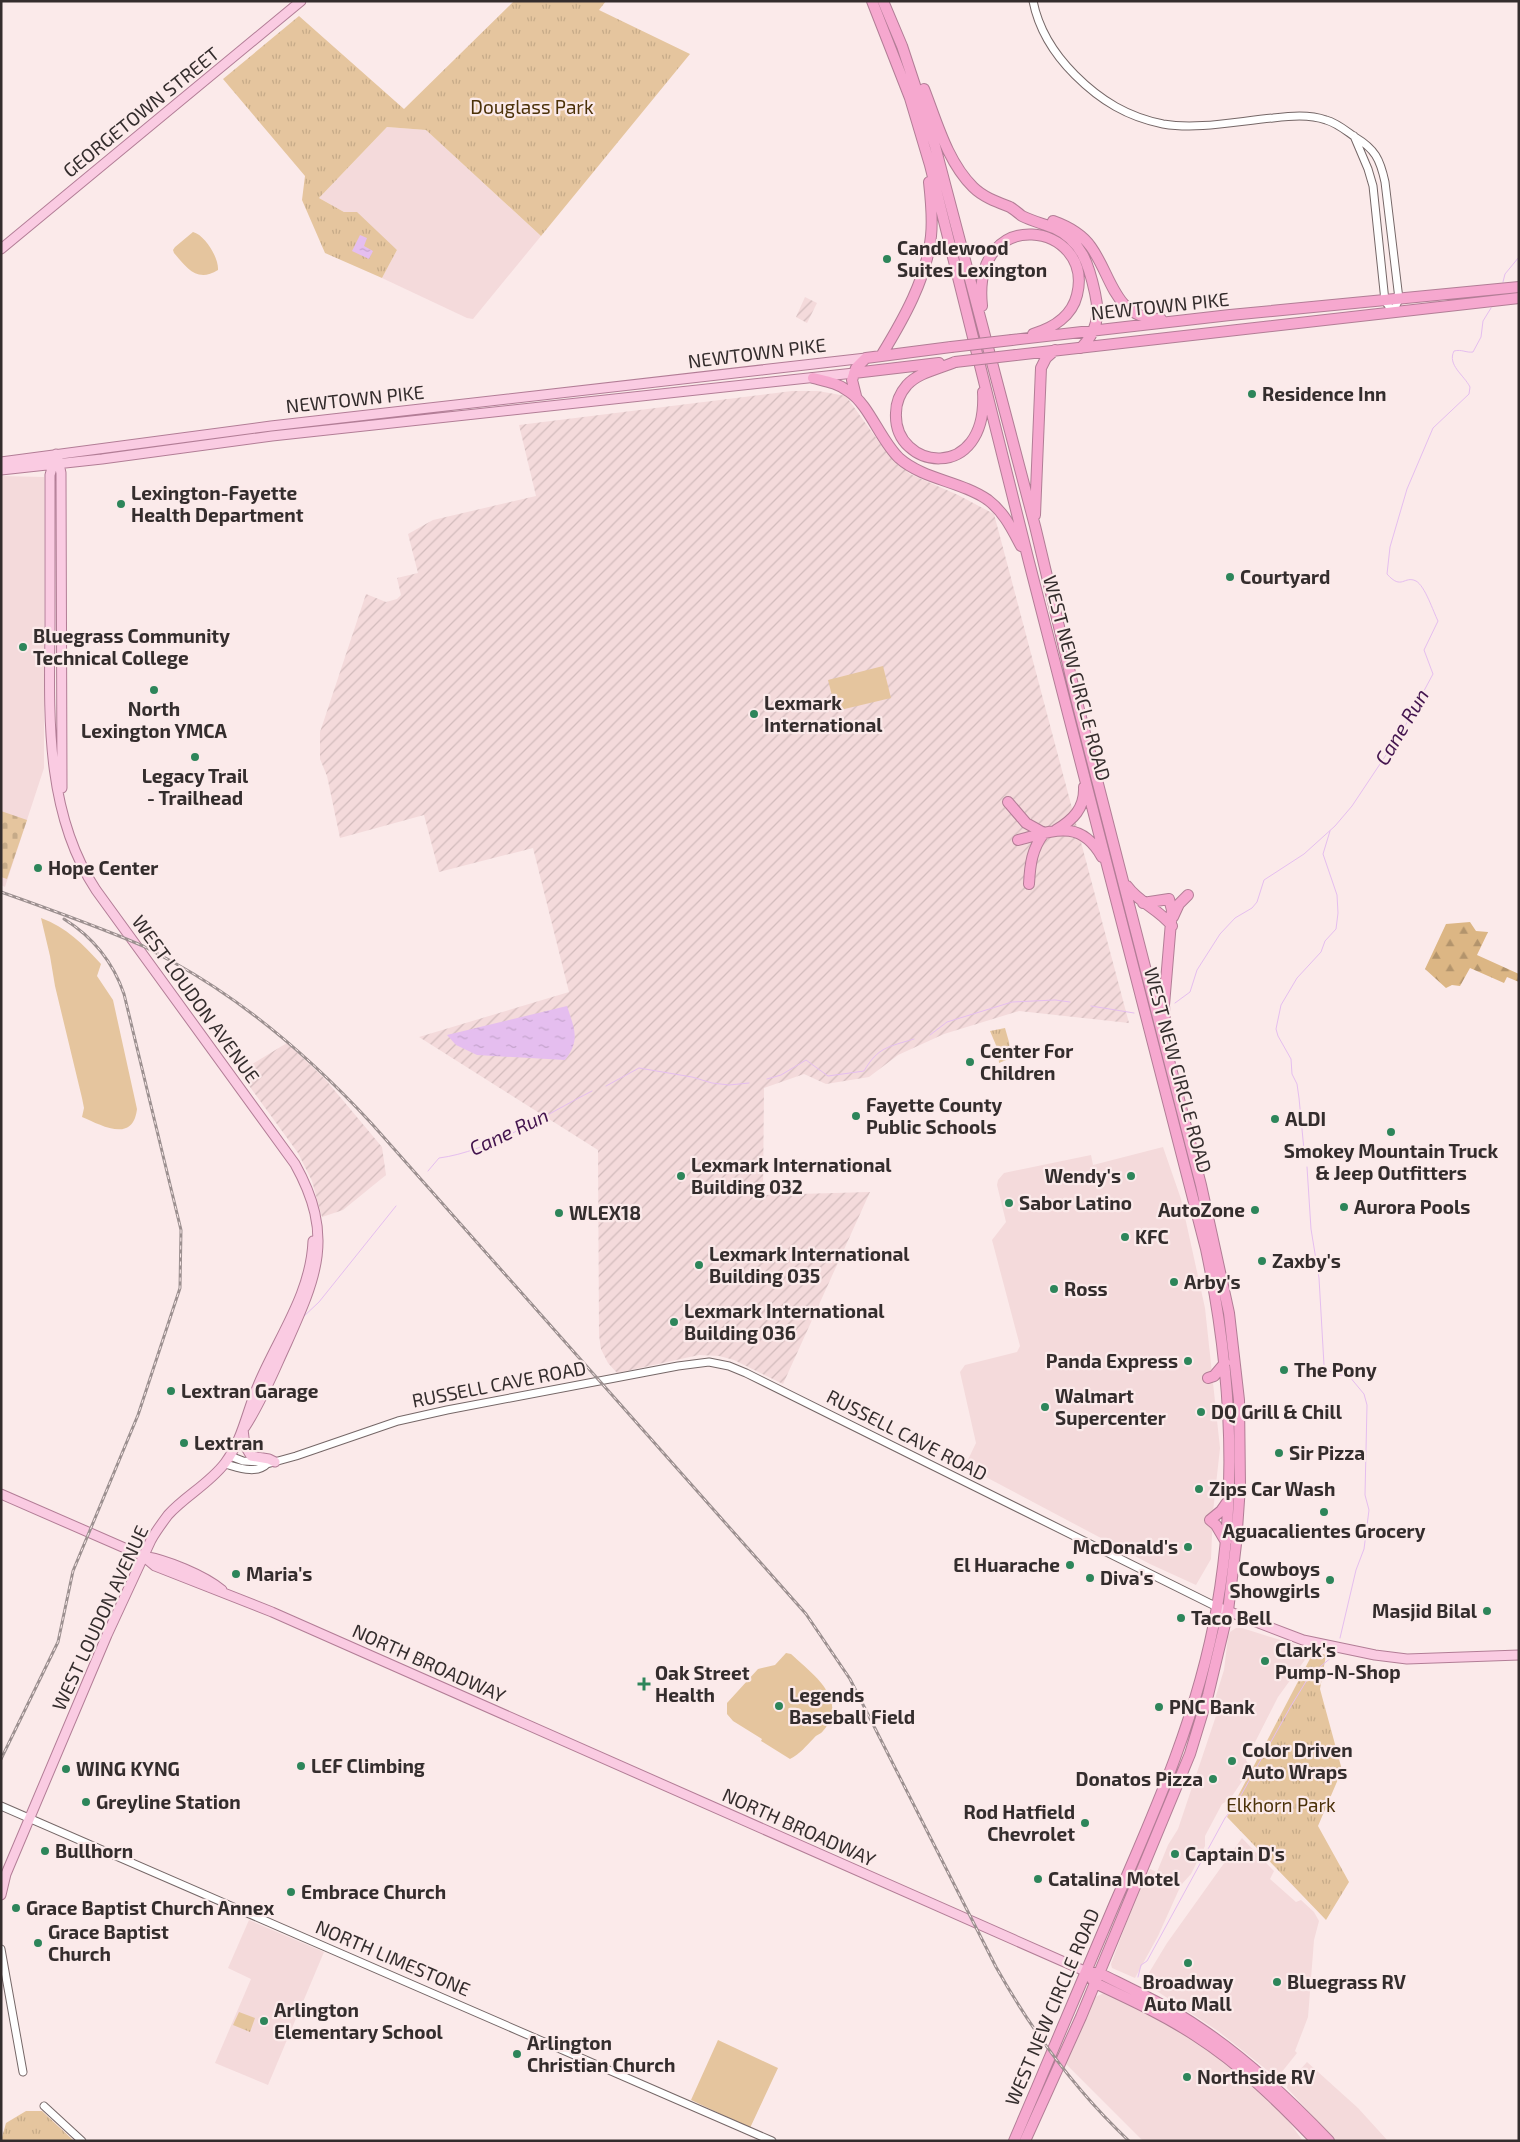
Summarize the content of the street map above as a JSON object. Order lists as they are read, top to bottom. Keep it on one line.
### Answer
{"streets":{"highway":["NEWTOWN PIKE","WEST NEW CIRCLE ROAD"],"main road":["GEORGETOWN STREET","WEST LOUDON AVENUE","RUSSELL CAVE ROAD","NORTH BROADWAY"],"street":["NORTH LIMESTONE"]},"crossings":[["NEWTOWN PIKE","WEST LOUDON AVENUE"],["WEST NEW CIRCLE ROAD","RUSSELL CAVE ROAD"],["WEST NEW CIRCLE ROAD","NORTH BROADWAY"],["WEST LOUDON AVENUE","RUSSELL CAVE ROAD"],["WEST LOUDON AVENUE","NORTH BROADWAY"],["WEST LOUDON AVENUE","NORTH LIMESTONE"]],"water":["Cane Run"],"parks":["Douglass Park","Elkhorn Park"],"places":{"other":["Candlewood Suites Lexington","Residence Inn","Lexington-Fayette Health Department","Courtyard","Bluegrass Community Technical College","North Lexington YMCA","Lexmark International","Legacy Trail - Trailhead","Hope Center","Center For Children","Fayette County Public Schools","ALDI","Smokey Mountain Truck & Jeep Outfitters","Lexmark International Building 032","Wendy's","Sabor Latino","Aurora Pools","AutoZone","WLEX18","KFC","Zaxby's","Lexmark International Building 035","Arby's","Ross","Lexmark International Building 036","Panda Express","The Pony","Lextran Garage","Walmart Supercenter","DQ Grill & Chill","Lextran","Sir Pizza","Zips Car Wash","Aguacalientes Grocery","McDonald's","El Huarache","Maria's","Diva's","Cowboys Showgirls","Masjid Bilal","Taco Bell","Clark's Pump-N-Shop","Legends Baseball Field","PNC Bank","Color Driven Auto Wraps","LEF Climbing","WING KYNG","Donatos Pizza","Greyline Station","Rod Hatfield Chevrolet","Bullhorn","Captain D's","Catalina Motel","Embrace Church","Grace Baptist Church Annex","Grace Baptist Church","Broadway Auto Mall","Bluegrass RV","Arlington Elementary School","Arlington Christian Church","Northside RV"],"health":["Oak Street Health"]}}
